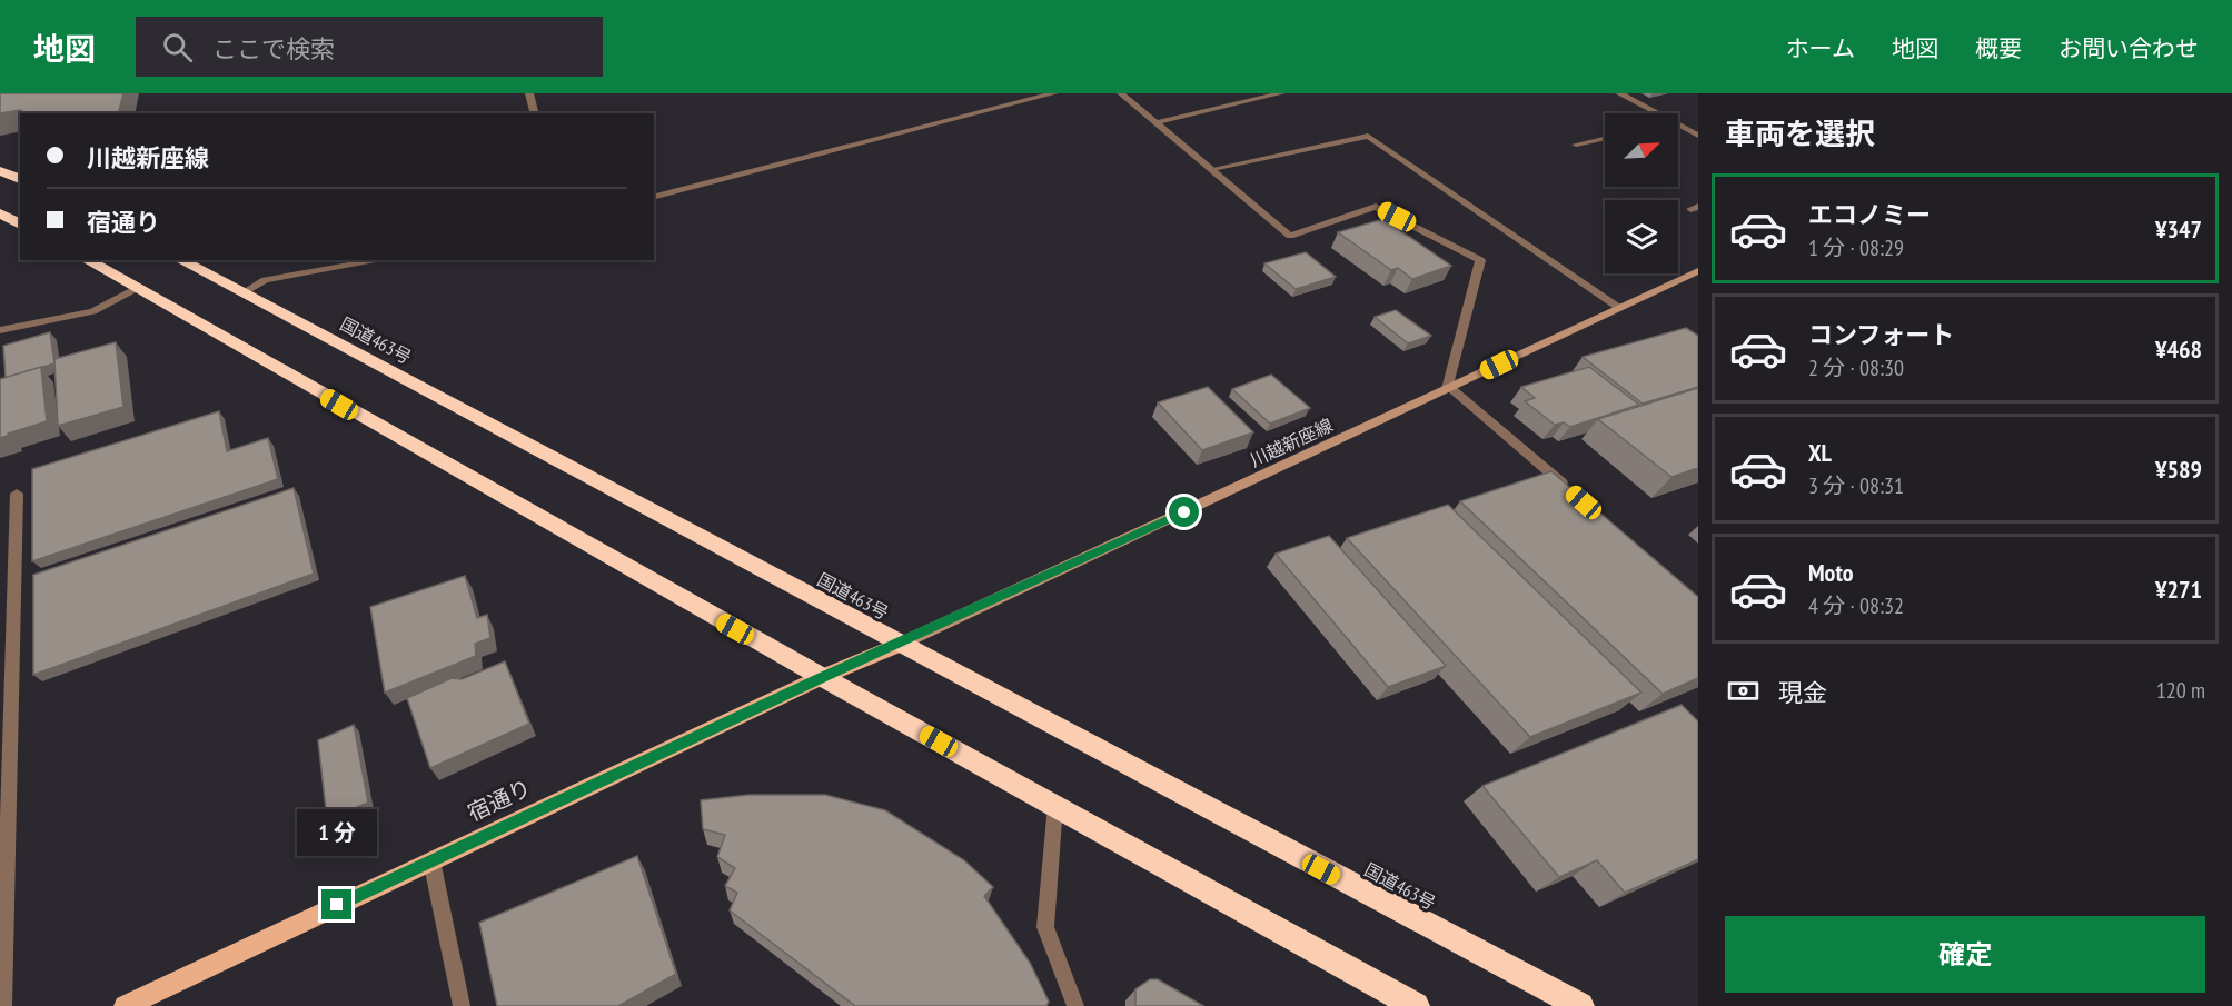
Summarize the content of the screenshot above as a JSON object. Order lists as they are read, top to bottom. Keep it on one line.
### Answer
{"streets":{"highway":["国道463号"],"main road":["川越新座線","宿通り"]},"crossings":[["国道463号","川越新座線"],["国道463号","宿通り"],["川越新座線","宿通り"]],"north":"top right","page":{"header":"地図","search":"ここで検索","nav":["ホーム","地図","概要","お問い合わせ"],"heading":"車両を選択","banner":["川越新座線","宿通り"],"list":[{"name":"エコノミー","note":"1 分 · 08:29","value":"¥347"},{"name":"コンフォート","note":"2 分 · 08:30","value":"¥468"},{"name":"XL","note":"3 分 · 08:31","value":"¥589"},{"name":"Moto","note":"4 分 · 08:32","value":"¥271"}],"pay":["現金","120 m"],"bubble":"1 分","buttons":"確定"}}
